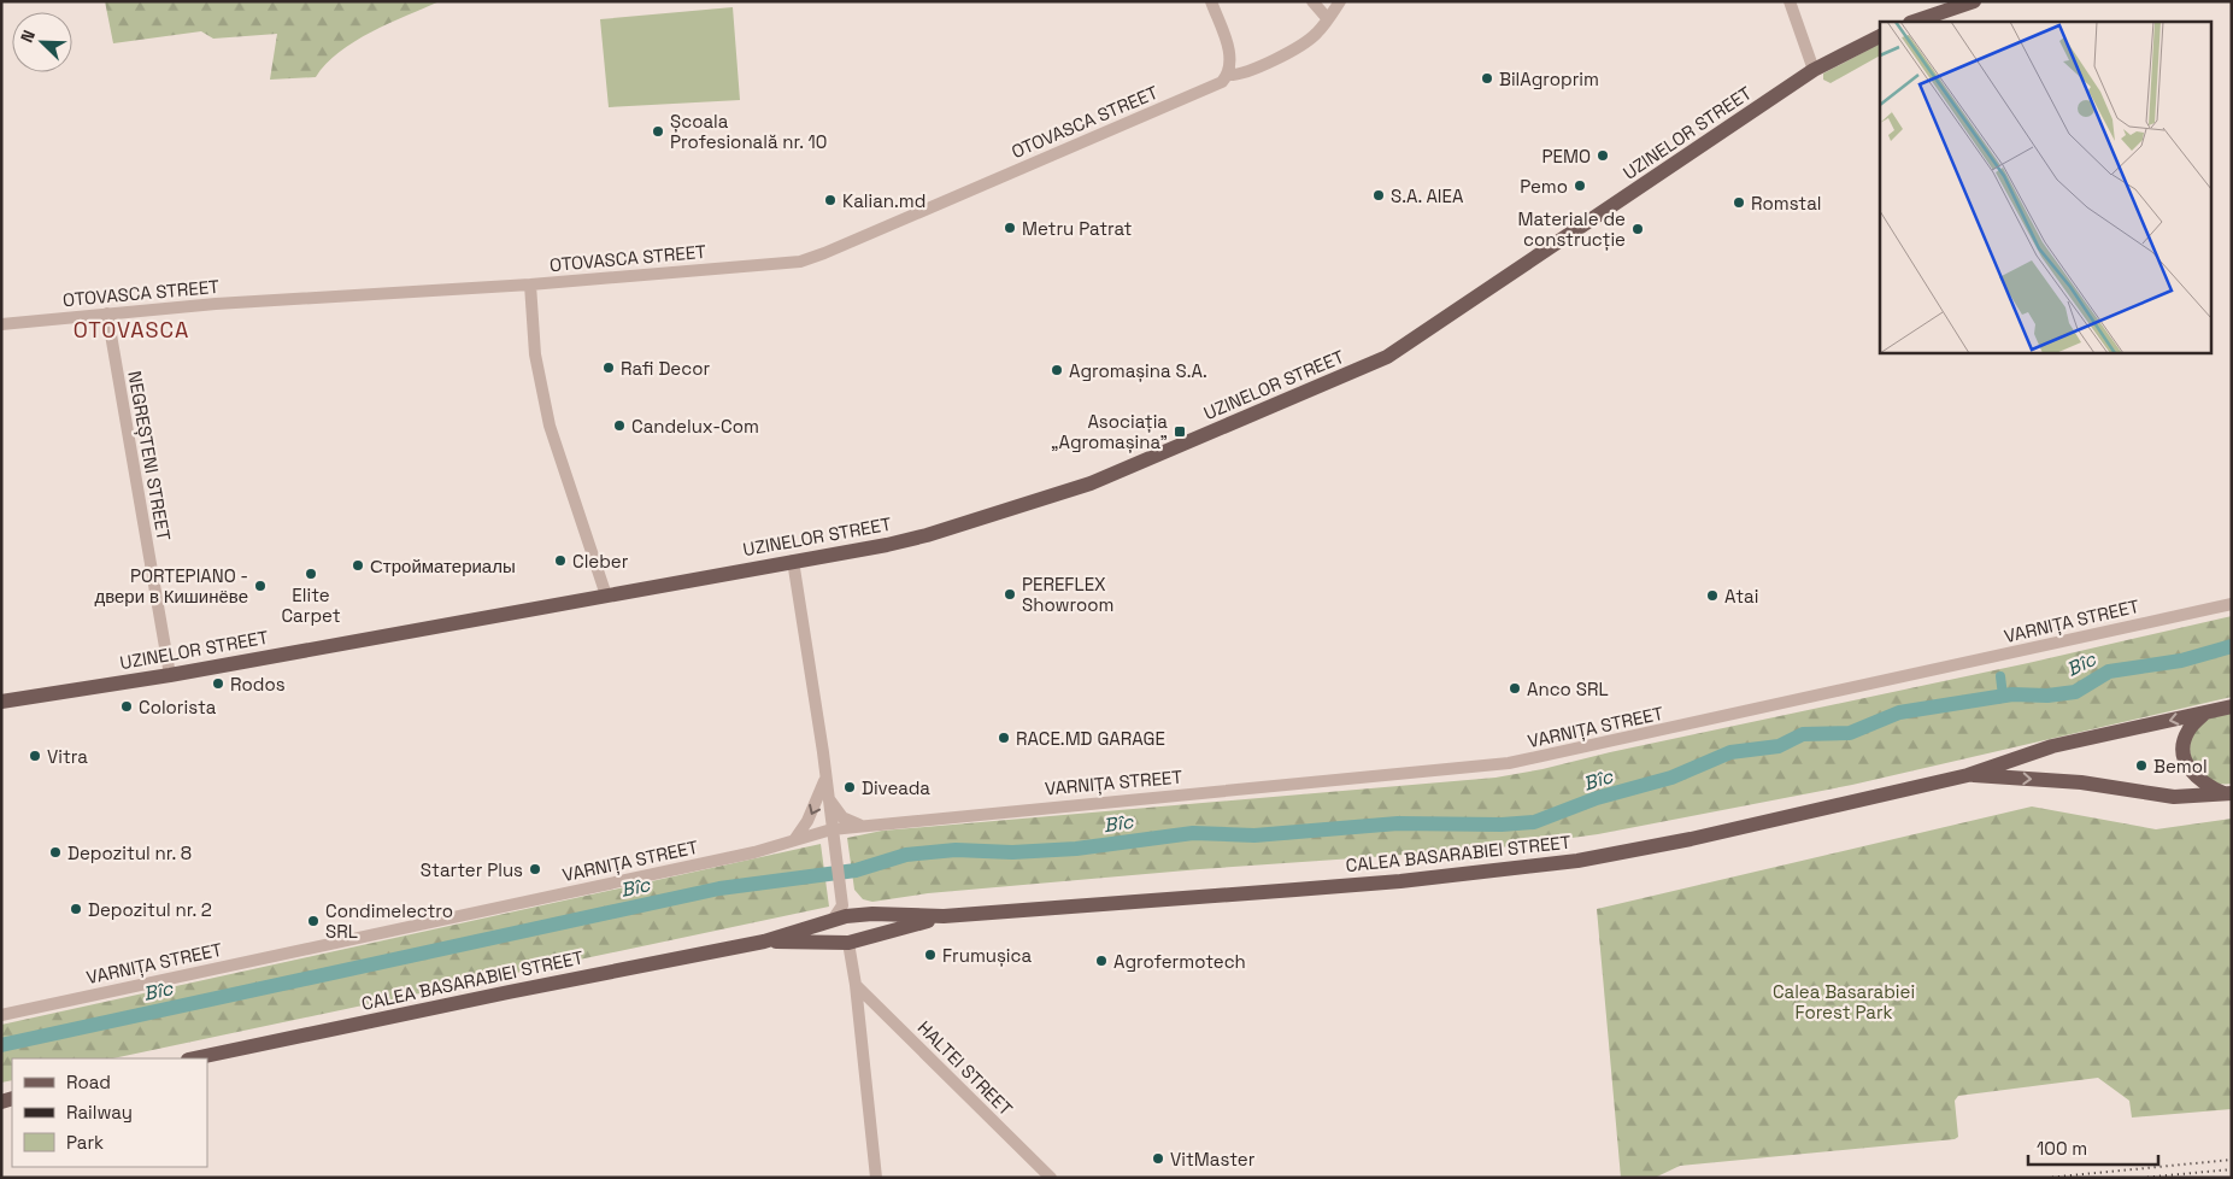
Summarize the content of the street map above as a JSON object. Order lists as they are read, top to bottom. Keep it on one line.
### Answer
{"streets":{"main road":["UZINELOR STREET","CALEA BASARABIEI STREET"],"street":["OTOVASCA STREET","NEGREȘTENI STREET","VARNIȚA STREET","HALTEI STREET"]},"crossings":[["OTOVASCA STREET","NEGREȘTENI STREET"],["UZINELOR STREET","NEGREȘTENI STREET"]],"districts":["OTOVASCA"],"water":["Bîc"],"parks":["Calea Basarabiei Forest Park"],"places":{"other":["BilAgroprim","Școala Profesională nr. 10","PEMO","Pemo","S.A. AIEA","Kalian.md","Romstal","Metru Patrat","Materiale de construcție","Rafi Decor","Agromașina S.A.","Candelux-Com","Cleber","Стройматериалы","Elite Carpet","PORTEPIANO - двери в Кишинёве","PEREFLEX Showroom","Atai","Rodos","Anco SRL","Colorista","RACE.MD GARAGE","Vitra","Bemol","Diveada","Depozitul nr. 8","Starter Plus","Depozitul nr. 2","Condimelectro SRL","Frumușica","Agrofermotech","VitMaster"],"transit":["Asociația „Agromașina”"]},"legend":["Road","Railway","Park"],"scale_bar":"100 m","north":"top left"}
